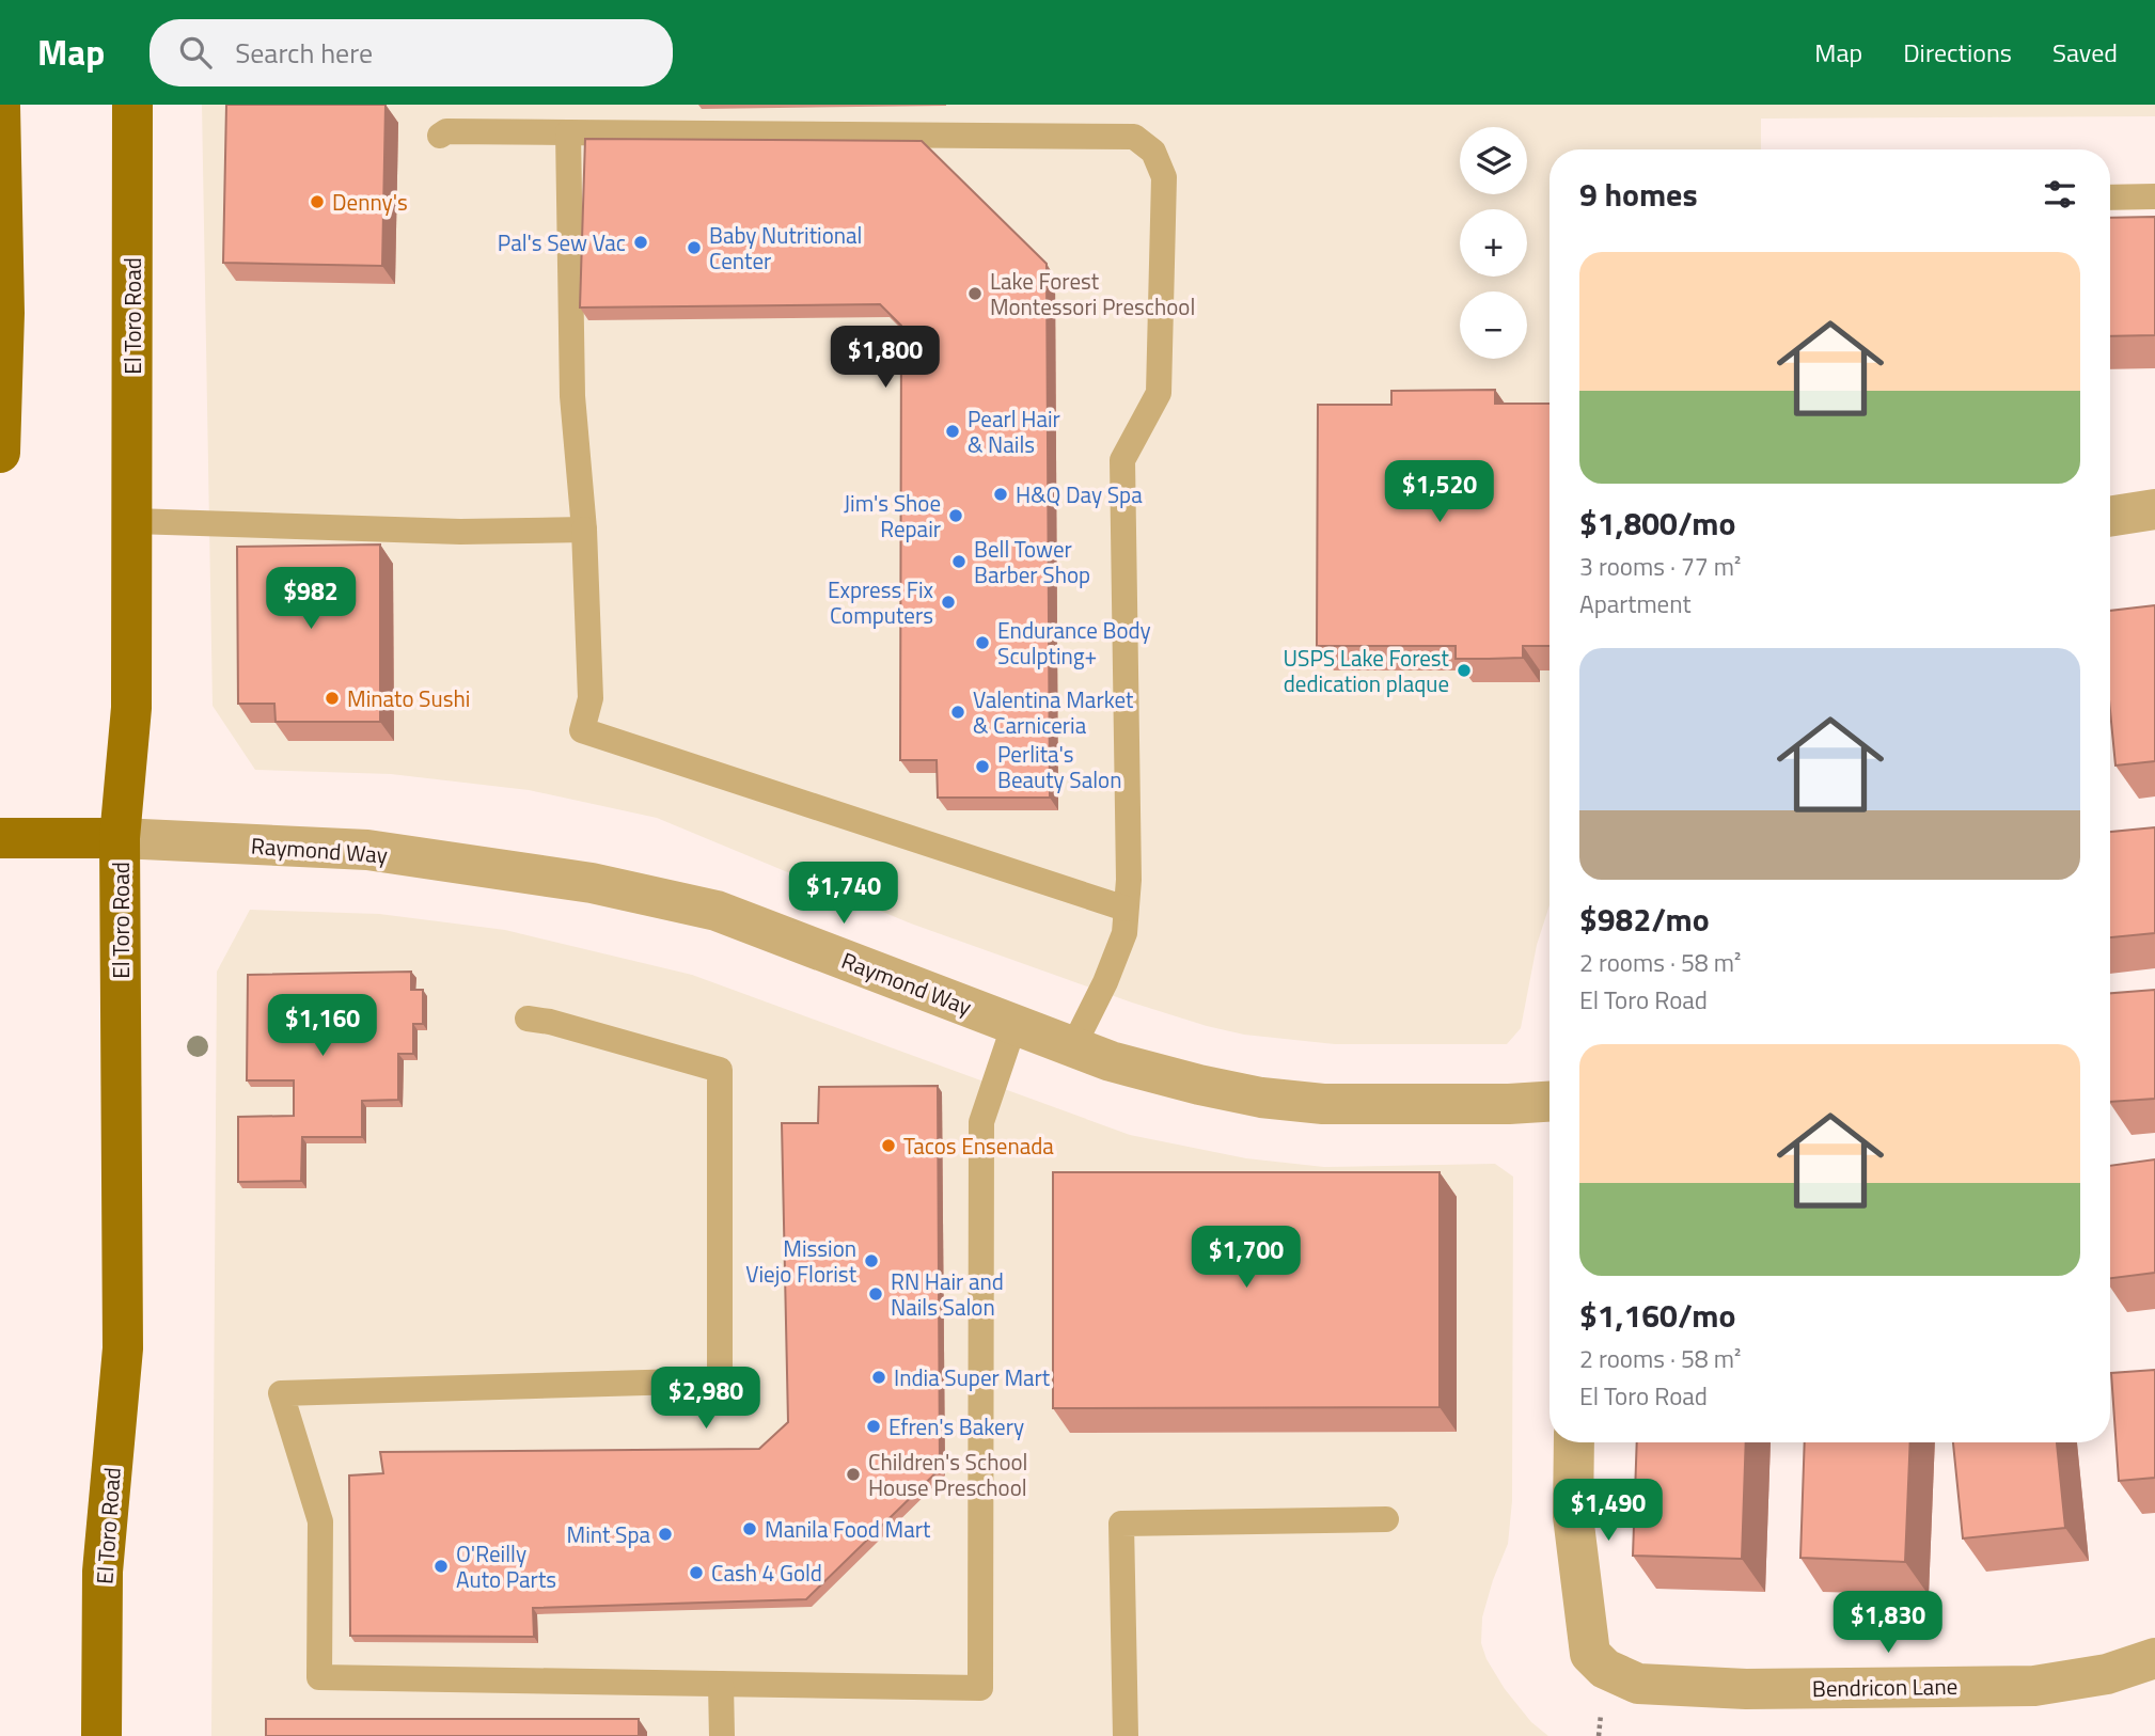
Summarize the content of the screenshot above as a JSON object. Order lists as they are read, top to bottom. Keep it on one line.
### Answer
{"streets":{"main road":["El Toro Road"],"street":["Raymond Way","Bendricon Lane"]},"crossings":[["El Toro Road","Raymond Way"]],"places":["Denny's","Pal's Sew Vac","Baby Nutritional Center","Lake Forest Montessori Preschool","Pearl Hair & Nails","H&Q Day Spa","Jim's Shoe Repair","Bell Tower Barber Shop","Express Fix Computers","Endurance Body Sculpting+","USPS Lake Forest dedication plaque","Minato Sushi","Valentina Market & Carniceria","Perlita's Beauty Salon","Tacos Ensenada","Mission Viejo Florist","RN Hair and Nails Salon","India Super Mart","Efren's Bakery","Children's School House Preschool","Manila Food Mart","Mint Spa","O'Reilly Auto Parts","Cash 4 Gold"],"page":{"header":"Map","search":"Search here","nav":["Map","Directions","Saved"],"map_buttons":["+","−"],"heading":"9 homes","list":[{"name":"$1,800/mo","note":"3 rooms · 77 m² · Apartment"},{"name":"$982/mo","note":"2 rooms · 58 m² · El Toro Road"},{"name":"$1,160/mo","note":"2 rooms · 58 m² · El Toro Road"}],"price":["$1,800","$1,520","$982","$1,740","$1,160","$1,700","$2,980","$1,490","$1,830"]}}
